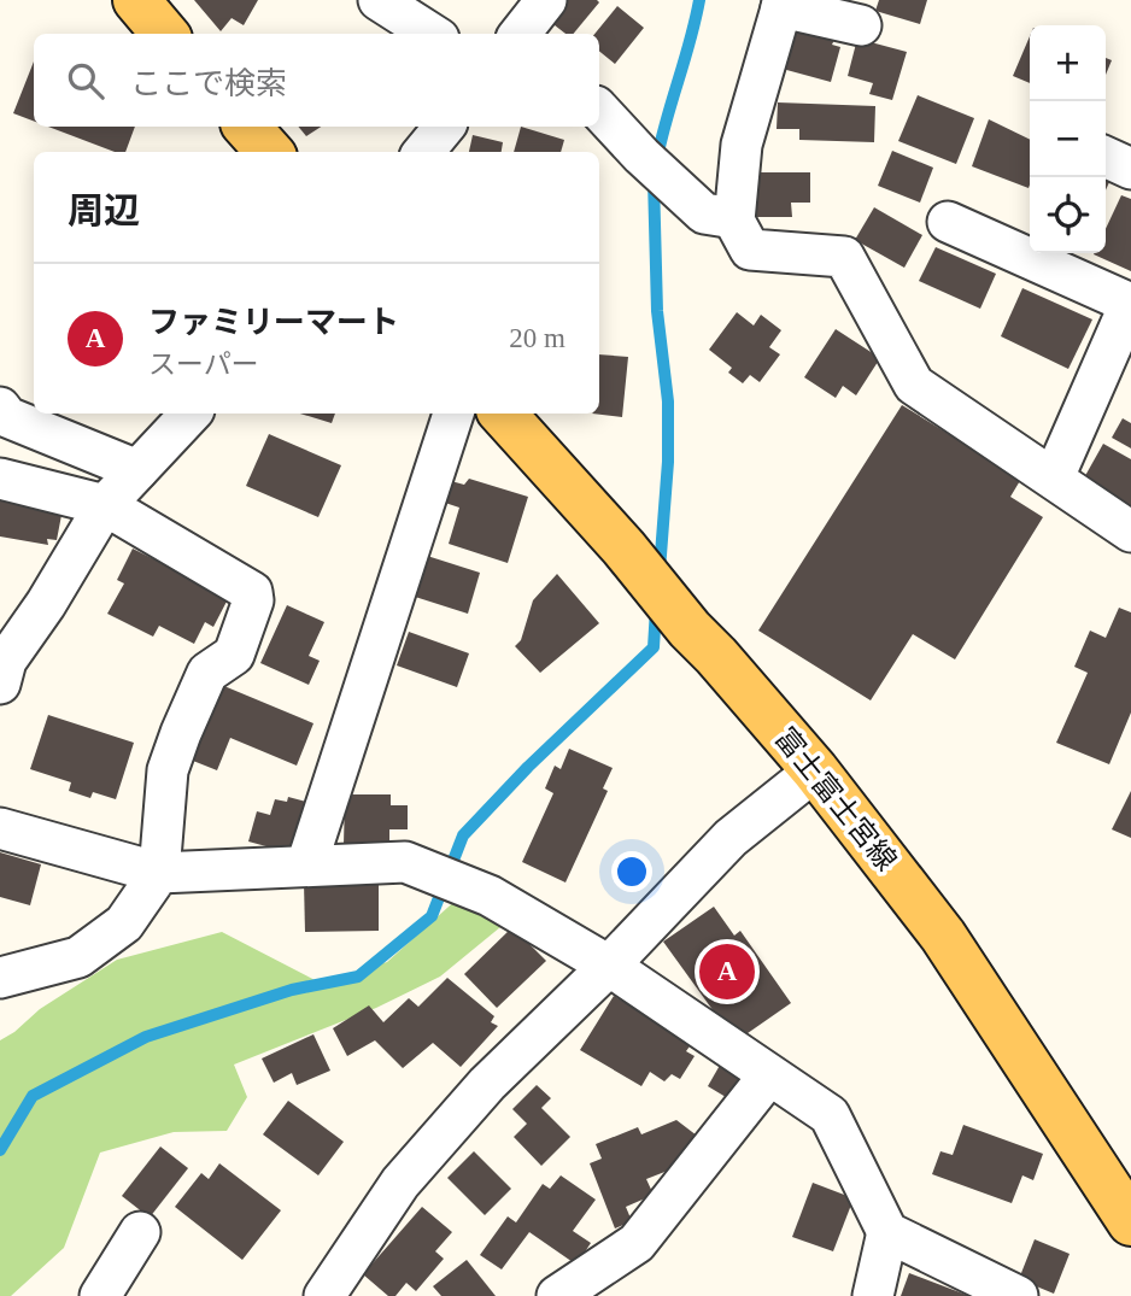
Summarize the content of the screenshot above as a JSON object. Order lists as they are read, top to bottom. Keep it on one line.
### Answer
{"streets":{"main road":["富士富士宮線"]},"page":{"map_buttons":["+","−"],"search":"ここで検索","heading":"周辺","list":[{"mark":"A","name":"ファミリーマート","note":"スーパー","value":"20 m"}],"pins":"A"}}
